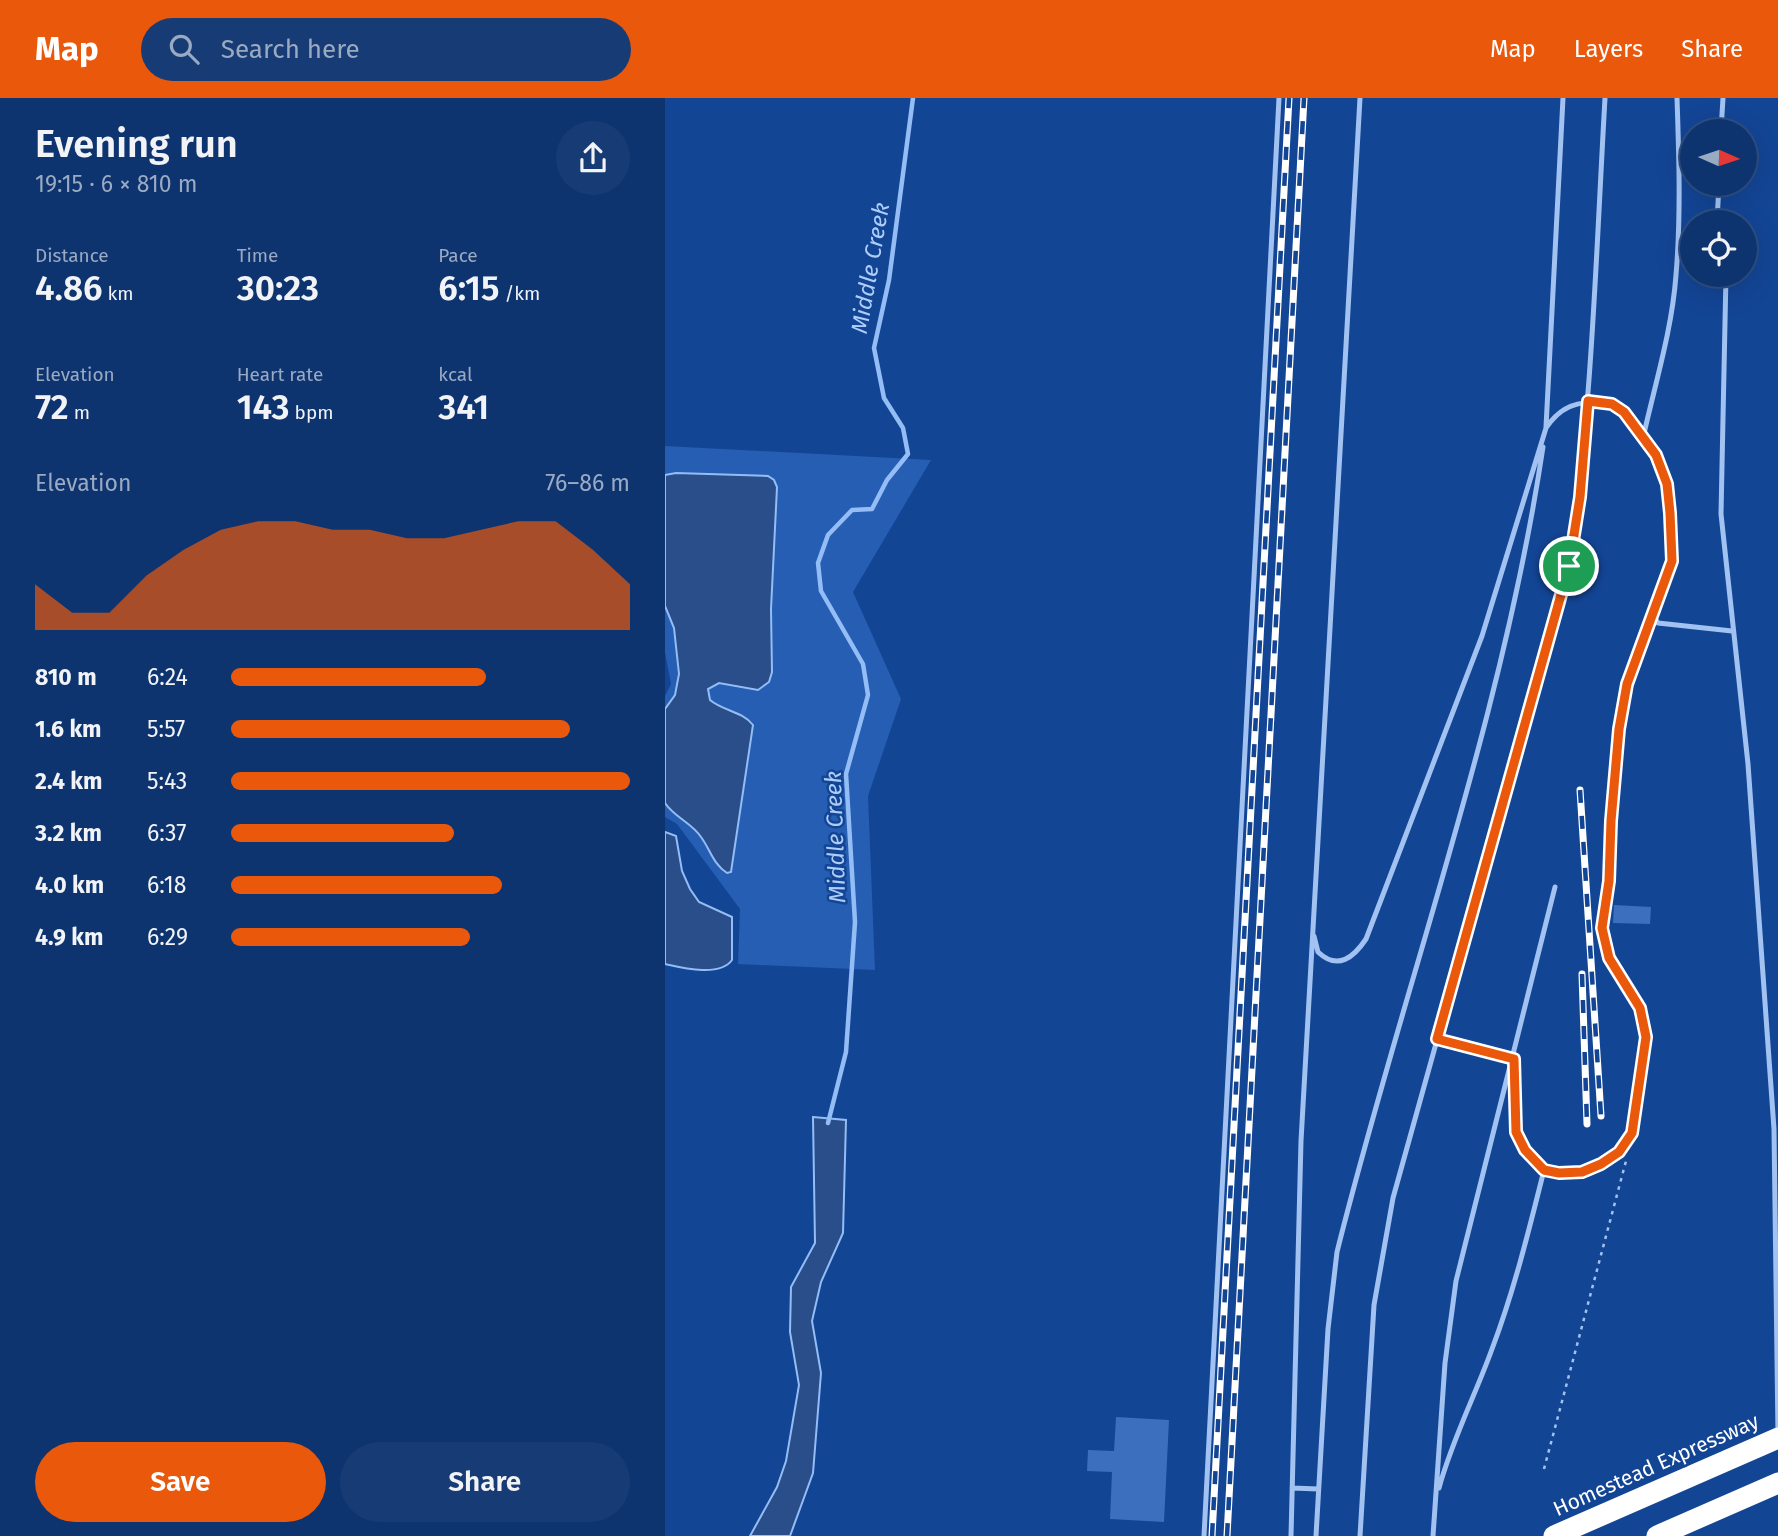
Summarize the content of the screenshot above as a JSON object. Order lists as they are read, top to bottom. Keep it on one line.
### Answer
{"streets":{"highway":["Homestead Expressway"]},"water":["Middle Creek"],"north":"right","page":{"header":"Map","search":"Search here","nav":["Map","Layers","Share"],"heading":["Evening run","19:15 · 6 × 810 m"],"stats":[["Distance","4.86 km"],["Time","30:23"],["Pace","6:15 /km"],["Elevation","72 m"],["Heart rate","143 bpm"],["kcal","341"]],"chart":["Elevation","76–86 m"],"list":[{"name":"810 m","note":"6:24"},{"name":"1.6 km","note":"5:57"},{"name":"2.4 km","note":"5:43"},{"name":"3.2 km","note":"6:37"},{"name":"4.0 km","note":"6:18"},{"name":"4.9 km","note":"6:29"}],"buttons":["Save","Share"]}}
